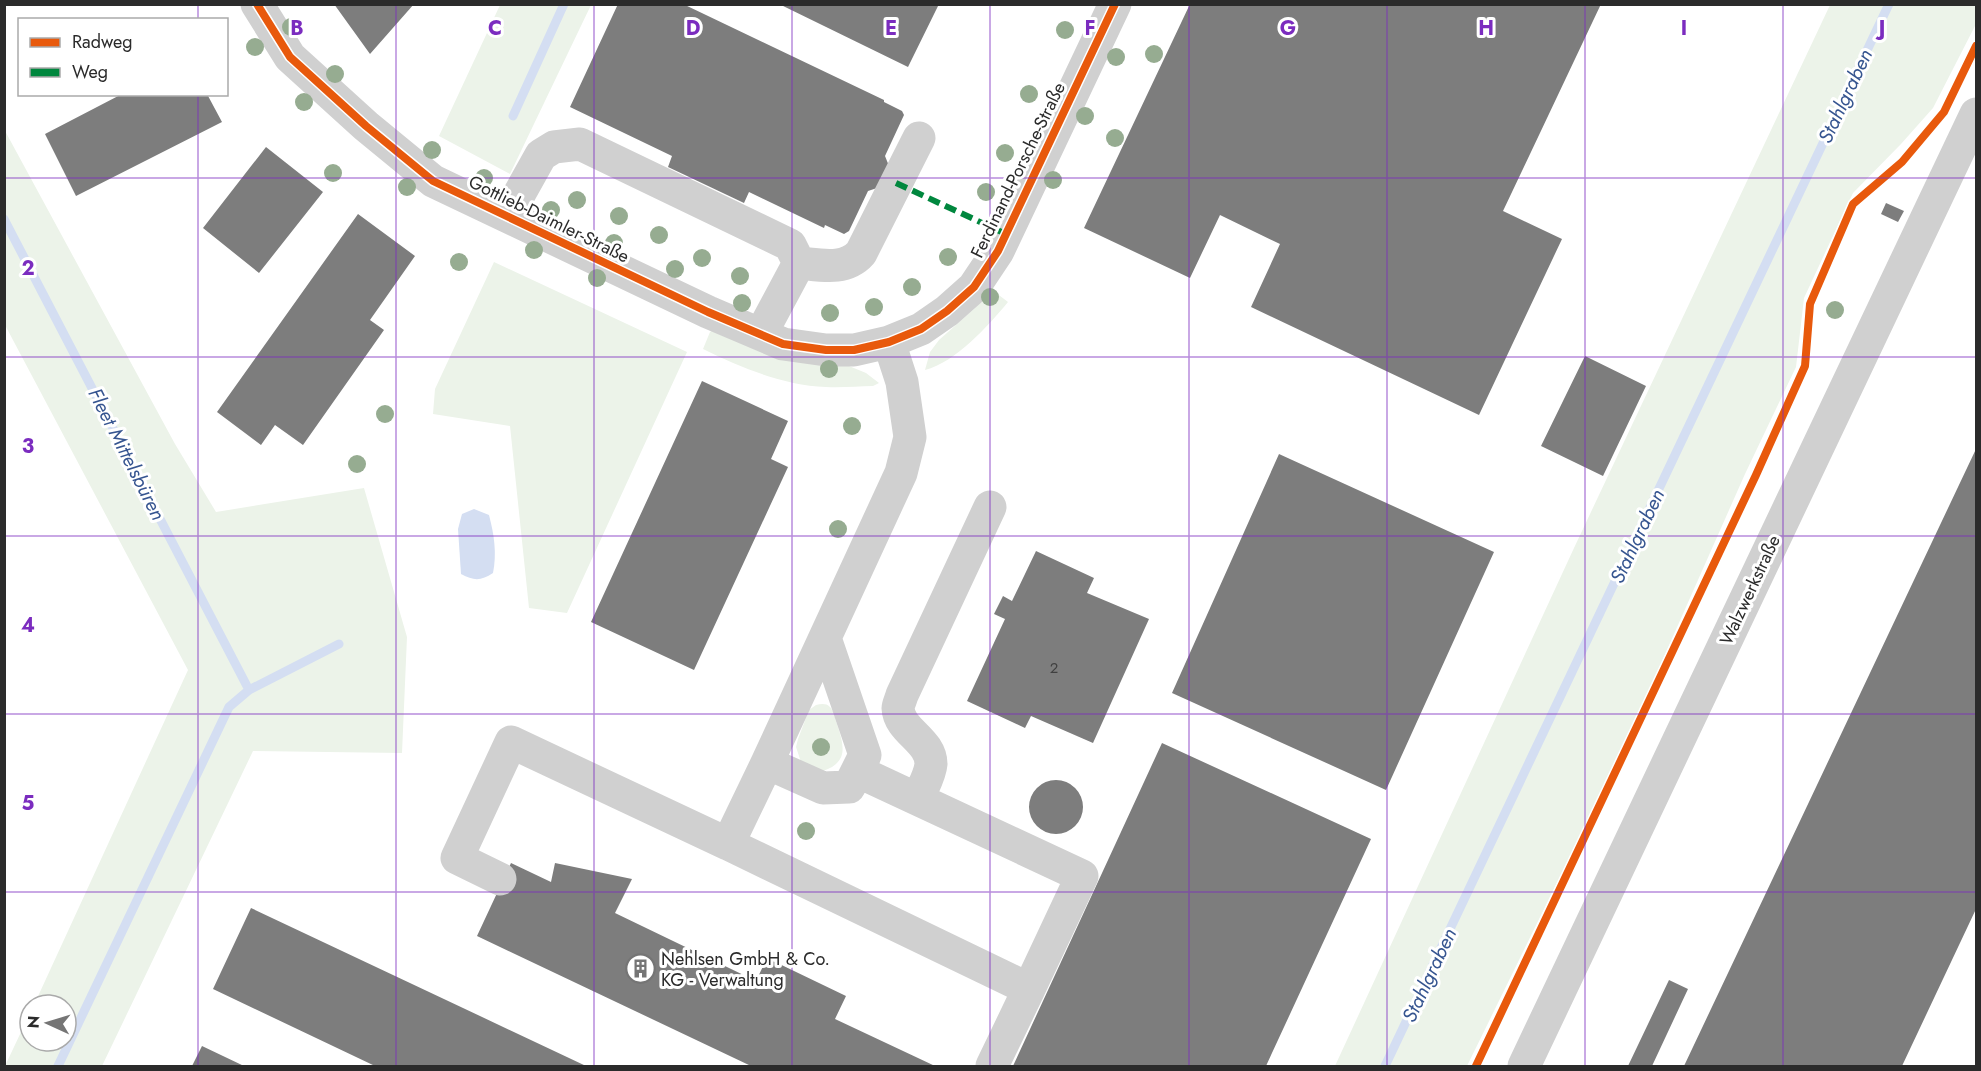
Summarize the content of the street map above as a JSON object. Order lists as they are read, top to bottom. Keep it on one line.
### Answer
{"streets":{"street":["Ferdinand-Porsche-Straße","Gottlieb-Daimler-Straße","Walzwerkstraße"]},"crossings":[["Ferdinand-Porsche-Straße","Gottlieb-Daimler-Straße"]],"water":["Stahlgraben","Fleet Mittelsbüren"],"places":{"building":["Nehlsen GmbH & Co. KG - Verwaltung"]},"house_numbers":["2"],"legend":["Radweg","Weg"],"north":"left","grid":{"columns":["B","C","D","E","F","G","H","I","J"],"rows":["2","3","4","5"]}}
